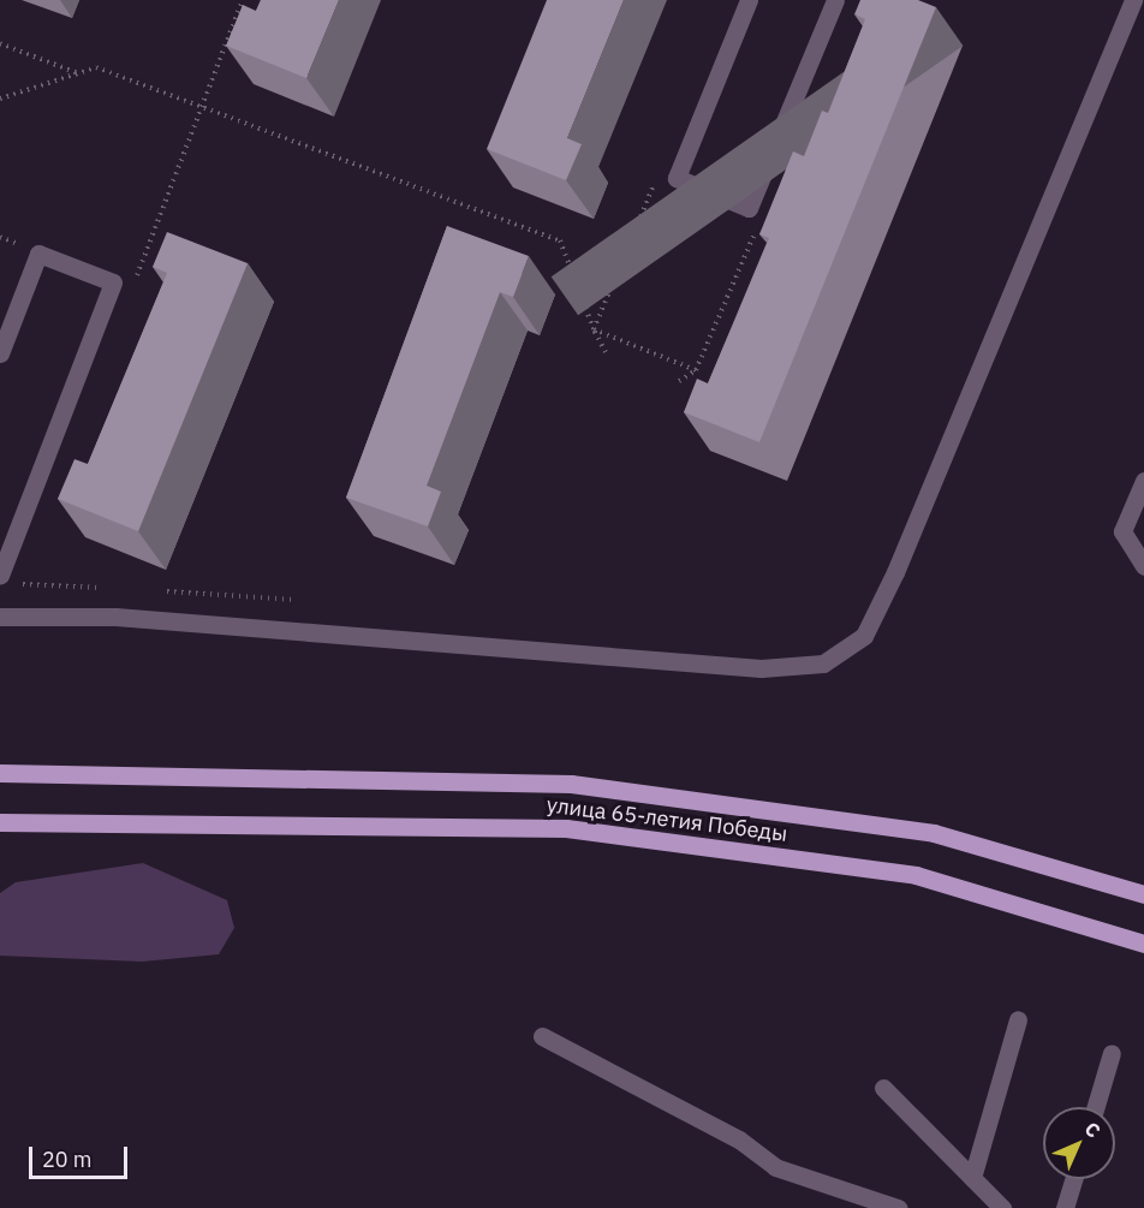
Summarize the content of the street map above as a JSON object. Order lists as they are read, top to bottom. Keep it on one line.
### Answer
{"streets":{"main road":["улица 65-летия Победы"]},"scale_bar":"20 m","north":"top right"}
